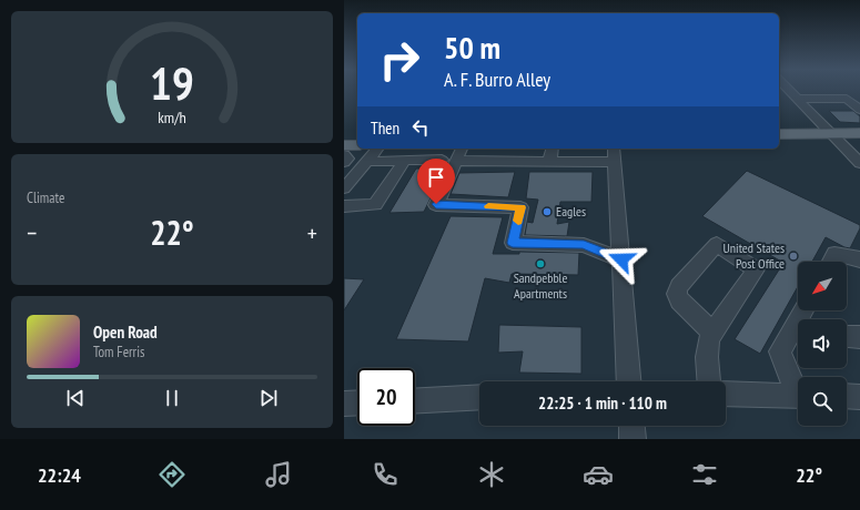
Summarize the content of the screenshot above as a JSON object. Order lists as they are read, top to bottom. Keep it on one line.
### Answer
{"places":["Eagles","United States Post Office","Sandpebble Apartments"],"north":"bottom left","page":{"turn":["50 m","A. F. Burro Alley"],"then":"Then","tile":"Climate","heat":["−","22°","+"],"song":["Open Road","Tom Ferris"],"limit":"20","trip":"22:25 · 1 min · 110 m","tabs":["22:24","22°"],"gauge":["19","km/h"]}}
